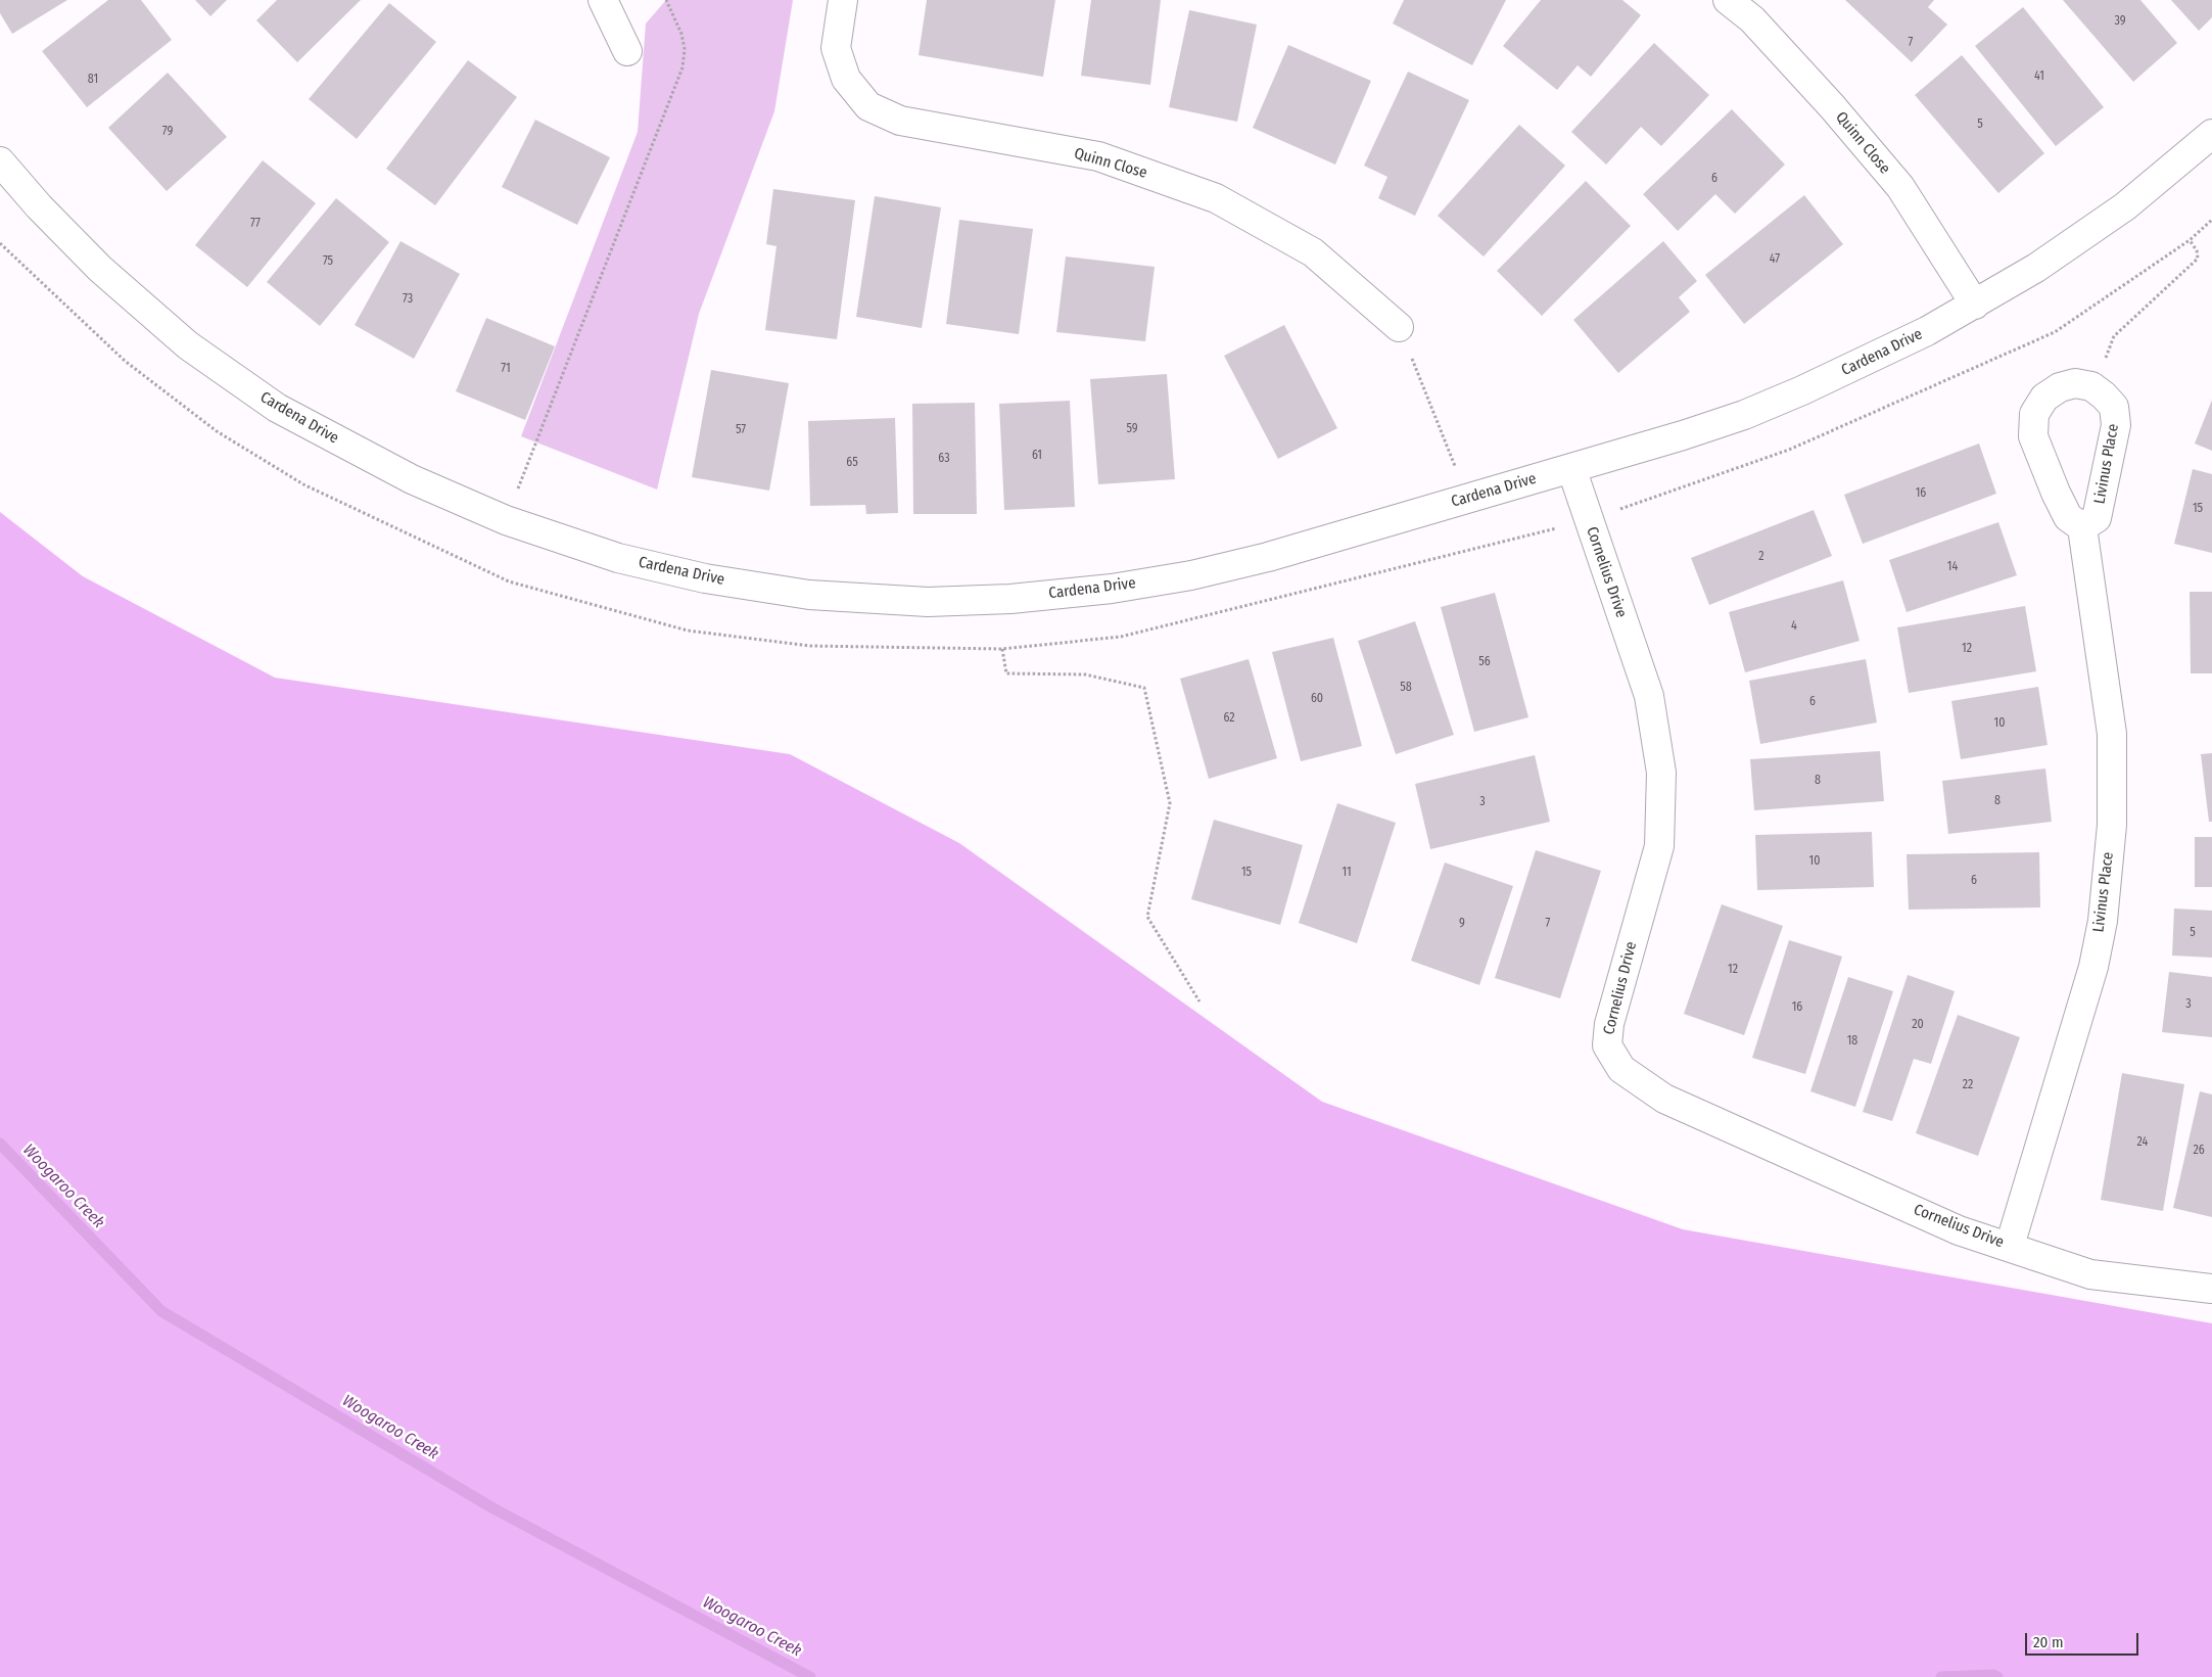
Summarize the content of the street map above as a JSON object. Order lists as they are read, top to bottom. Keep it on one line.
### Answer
{"streets":{"street":["Quinn Close","Cardena Drive","Livinus Place","Cornelius Drive"]},"crossings":[["Quinn Close","Cardena Drive"],["Cardena Drive","Cornelius Drive"],["Livinus Place","Cornelius Drive"]],"water":["Woogaroo Creek"],"house_numbers":["39","7","41","81","5","79","6","77","47","75","73","71","59","57","61","63","65","16","15","2","14","4","12","56","58","60","6","62","10","8","8","3","10","15","11","6","9","7","5","12","3","16","20","18","22","24","26"],"scale_bar":"20 m"}
